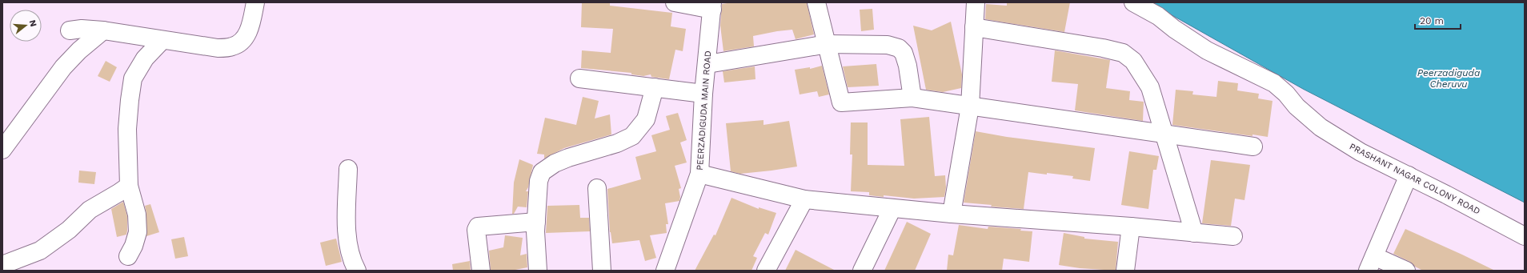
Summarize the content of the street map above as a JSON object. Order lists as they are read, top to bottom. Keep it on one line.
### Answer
{"streets":{"street":["PEERZADIGUDA MAIN ROAD","PRASHANT NAGAR COLONY ROAD"]},"water":["Peerzadiguda Cheruvu"],"scale_bar":"20 m","north":"right"}
